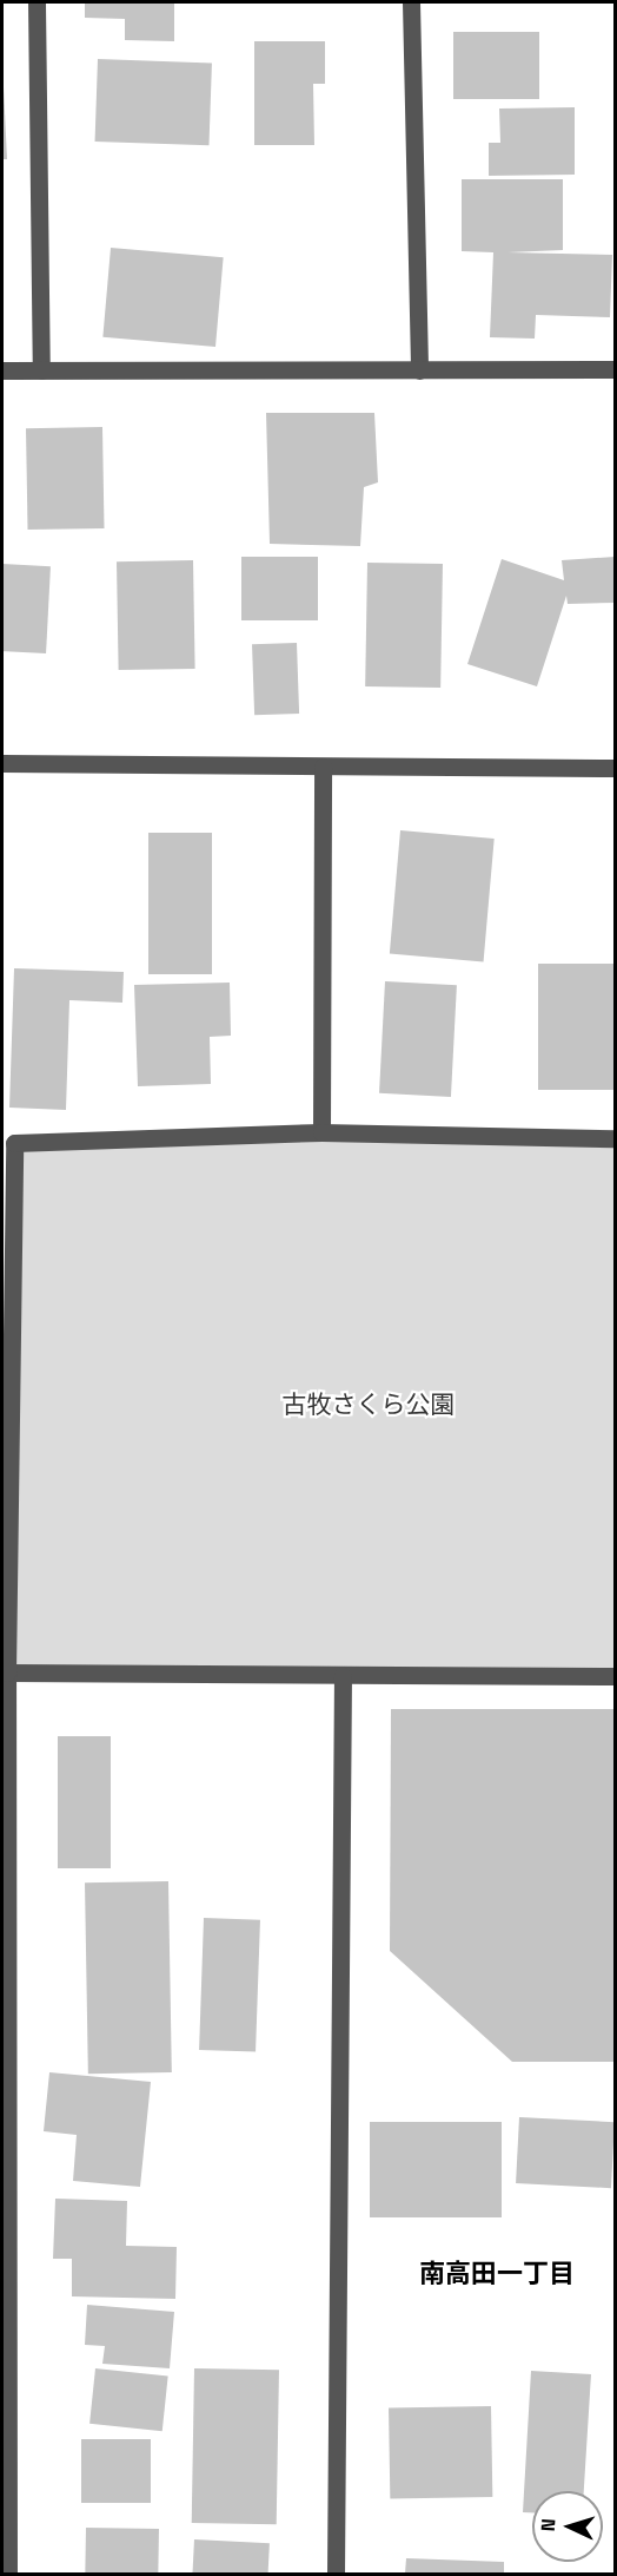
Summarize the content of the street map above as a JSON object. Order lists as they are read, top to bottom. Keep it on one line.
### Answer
{"districts":["南高田一丁目"],"parks":["古牧さくら公園"],"north":"left"}
